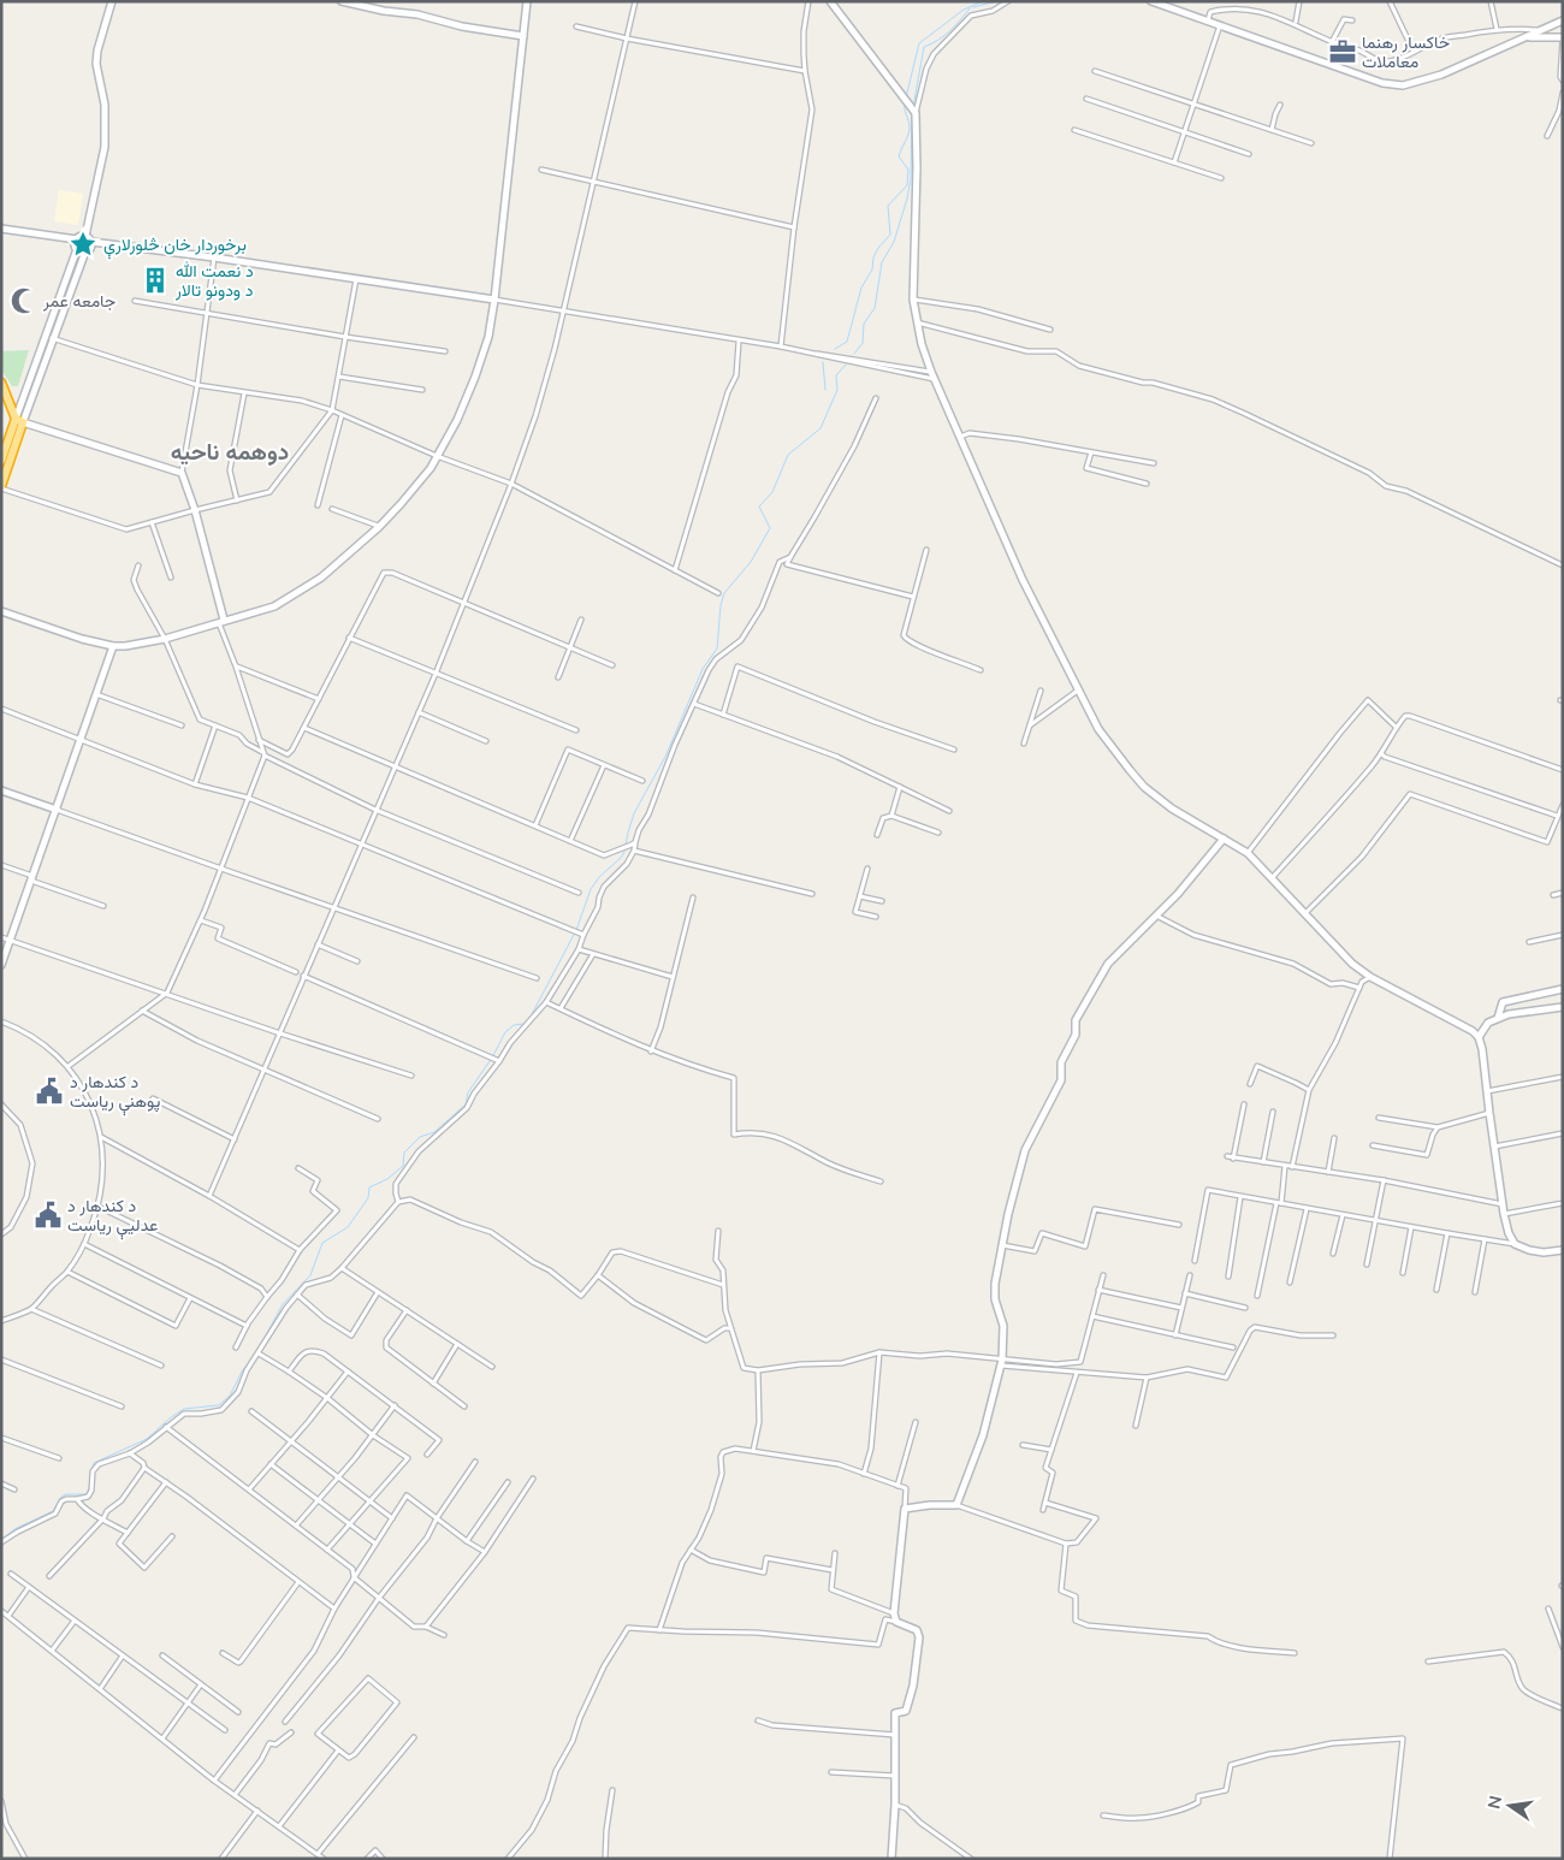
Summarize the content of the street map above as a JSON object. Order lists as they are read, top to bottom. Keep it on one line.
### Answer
{"districts":["دوهمه ناحیه"],"places":{"office":["خاکسار رهنما معاملات"],"place":["برخوردار خان څلورلارې"],"building":["د نعمت الله د ودونو تالار"],"mosque":["جامعه عمر"],"public building":["د کندهار د پوهنې رياست","د کندهار د عدلیې رياست"]},"north":"left"}
